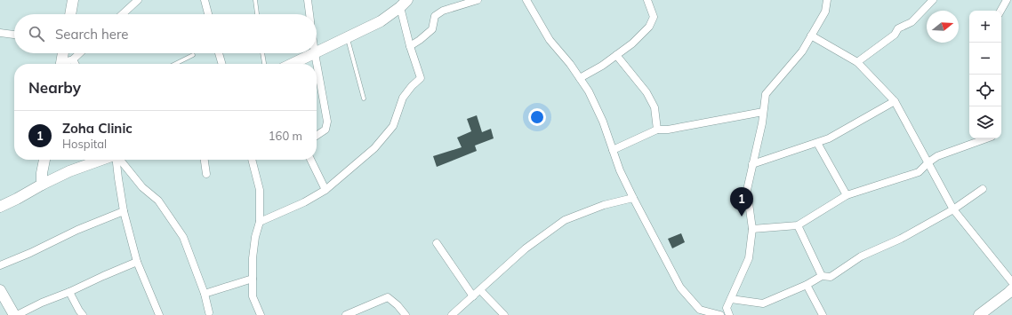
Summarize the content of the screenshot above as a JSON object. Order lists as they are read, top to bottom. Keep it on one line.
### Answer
{"north":"right","page":{"map_buttons":["+","−"],"search":"Search here","heading":"Nearby","list":[{"mark":"1","name":"Zoha Clinic","note":"Hospital","value":"160 m"}],"pins":"1"}}
